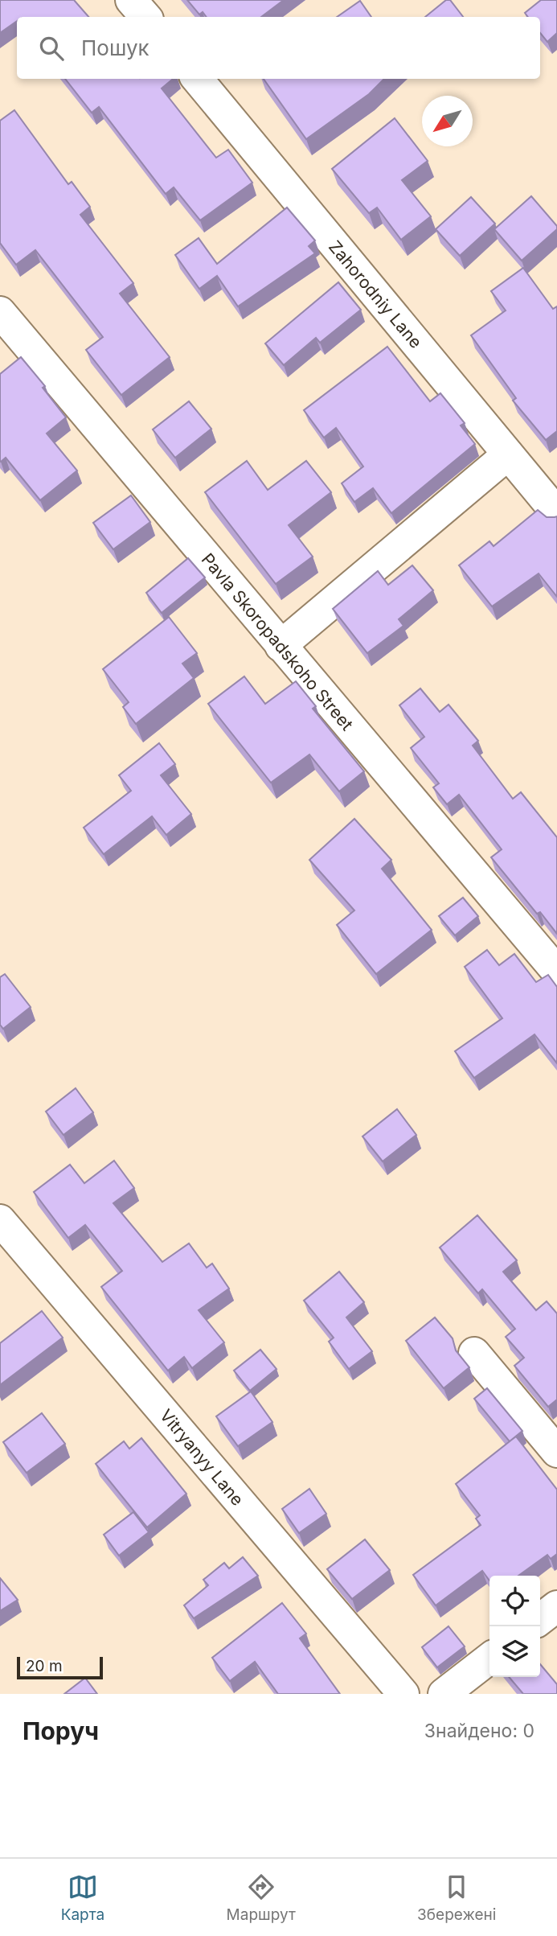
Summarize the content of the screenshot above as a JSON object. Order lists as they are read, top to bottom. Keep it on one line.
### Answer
{"streets":{"street":["Zahorodniy Lane","Pavla Skoropadskoho Street","Vitryanyy Lane"]},"scale_bar":"20 m","north":"bottom left","page":{"search":"Пошук","scale":"20 m","heading":["Поруч","Знайдено: 0"],"nav":["Карта","Маршрут","Збережені"]}}
